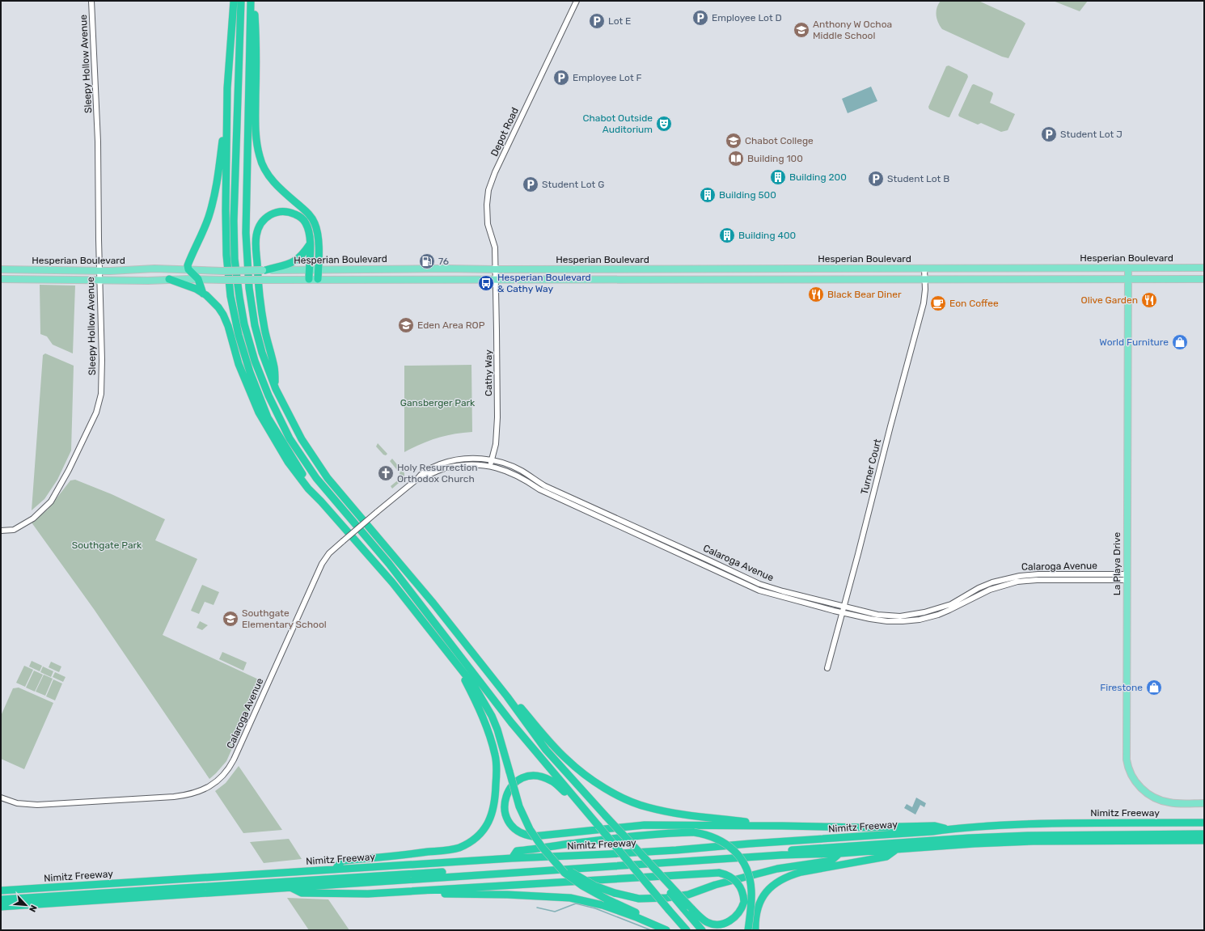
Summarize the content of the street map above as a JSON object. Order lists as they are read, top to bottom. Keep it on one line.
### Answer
{"streets":{"highway":["Nimitz Freeway"],"main road":["Hesperian Boulevard","La Playa Drive"],"street":["Sleepy Hollow Avenue","Depot Road","Cathy Way","Turner Court","Calaroga Avenue"]},"crossings":[["Sleepy Hollow Avenue","Hesperian Boulevard"],["Depot Road","Hesperian Boulevard"],["Depot Road","Cathy Way"],["Hesperian Boulevard","Cathy Way"],["Hesperian Boulevard","Turner Court"],["Hesperian Boulevard","La Playa Drive"],["Cathy Way","Calaroga Avenue"],["Turner Court","Calaroga Avenue"],["Calaroga Avenue","La Playa Drive"]],"parks":["Gansberger Park","Southgate Park"],"places":{"parking":["Employee Lot D","Lot E","Employee Lot F","Student Lot J","Student Lot B","Student Lot G"],"school or university":["Anthony W Ochoa Middle School","Chabot College","Eden Area ROP","Southgate Elementary School"],"theatre":["Chabot Outside Auditorium"],"library":["Building 100"],"building":["Building 200","Building 500","Building 400"],"fuel station":["76"],"bus stop":["Hesperian Boulevard & Cathy Way"],"restaurant":["Black Bear Diner","Olive Garden"],"cafe":["Eon Coffee"],"shop":["World Furniture","Firestone"],"church":["Holy Resurrection Orthodox Church"]},"north":"bottom right"}
